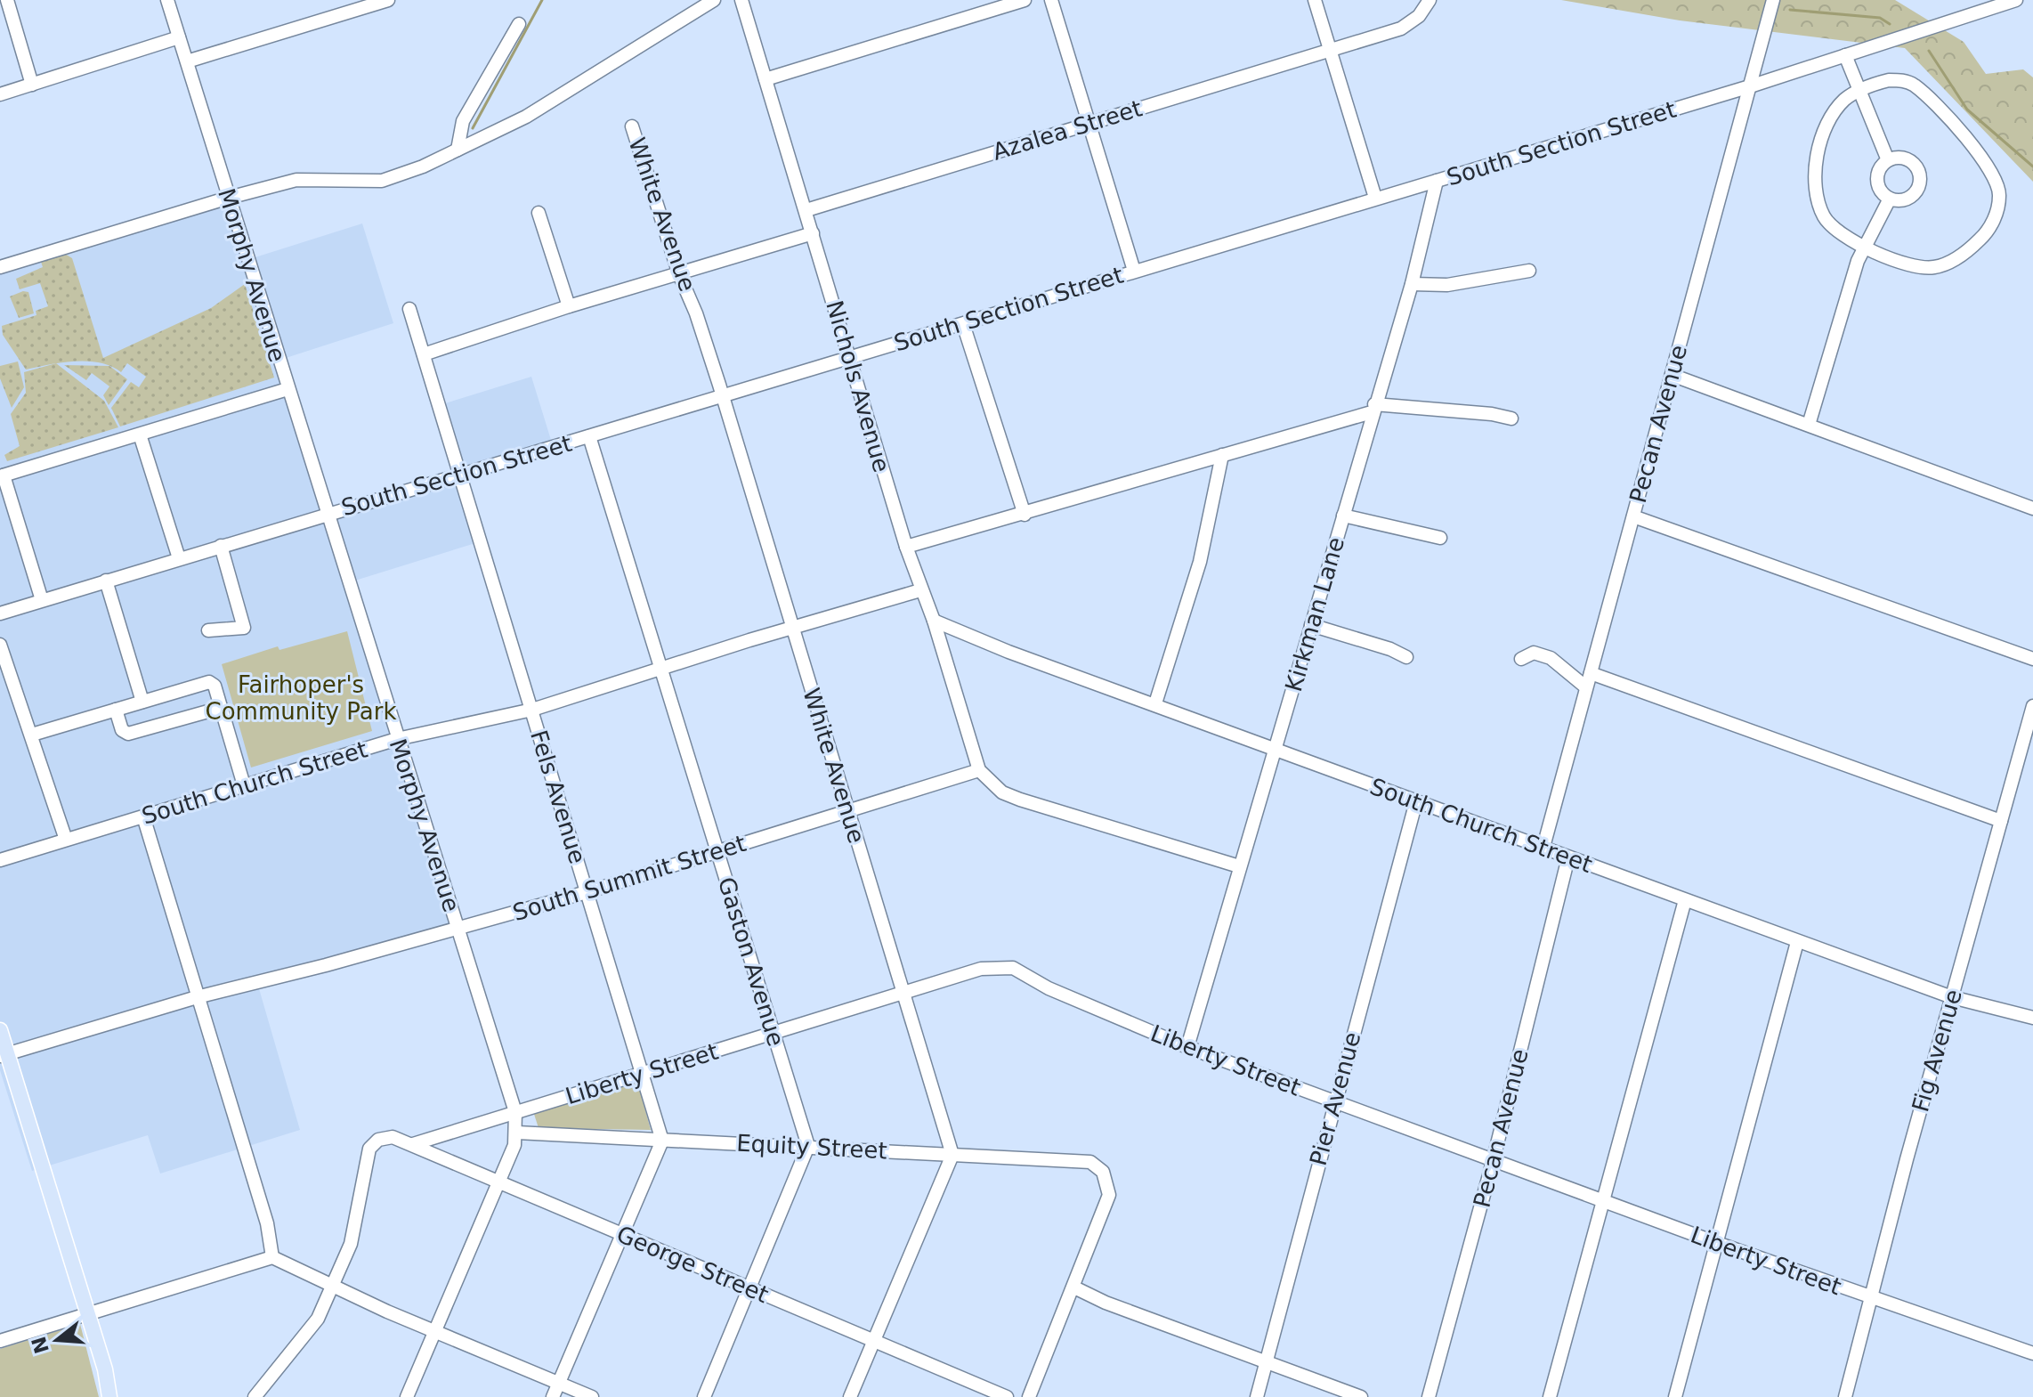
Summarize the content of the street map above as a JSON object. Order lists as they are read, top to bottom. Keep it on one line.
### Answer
{"streets":{"street":["Azalea Street","South Section Street","White Avenue","Morphy Avenue","Nichols Avenue","Pecan Avenue","Kirkman Lane","South Church Street","Fels Avenue","South Summit Street","Gaston Avenue","Fig Avenue","Liberty Street","Pier Avenue","Equity Street","George Street"]},"crossings":[["Azalea Street","Nichols Avenue"],["South Section Street","White Avenue"],["South Section Street","Morphy Avenue"],["South Section Street","Nichols Avenue"],["South Section Street","Pecan Avenue"],["South Section Street","Kirkman Lane"],["South Section Street","Fels Avenue"],["South Section Street","Gaston Avenue"],["White Avenue","South Church Street"],["White Avenue","South Summit Street"],["White Avenue","Liberty Street"],["White Avenue","Equity Street"],["Morphy Avenue","South Church Street"],["Morphy Avenue","South Summit Street"],["Morphy Avenue","Liberty Street"],["Morphy Avenue","Equity Street"],["Morphy Avenue","George Street"],["Nichols Avenue","South Church Street"],["Nichols Avenue","South Summit Street"],["Pecan Avenue","South Church Street"],["Pecan Avenue","Liberty Street"],["Kirkman Lane","South Church Street"],["Kirkman Lane","Liberty Street"],["South Church Street","Fels Avenue"],["South Church Street","Gaston Avenue"],["South Church Street","Fig Avenue"],["South Church Street","Pier Avenue"],["Fels Avenue","South Summit Street"],["Fels Avenue","Liberty Street"],["Fels Avenue","Equity Street"],["South Summit Street","Gaston Avenue"],["Gaston Avenue","Liberty Street"],["Gaston Avenue","Equity Street"],["Fig Avenue","Liberty Street"],["Liberty Street","Pier Avenue"],["Liberty Street","George Street"]],"parks":["Fairhoper's Community Park"],"north":"left"}
